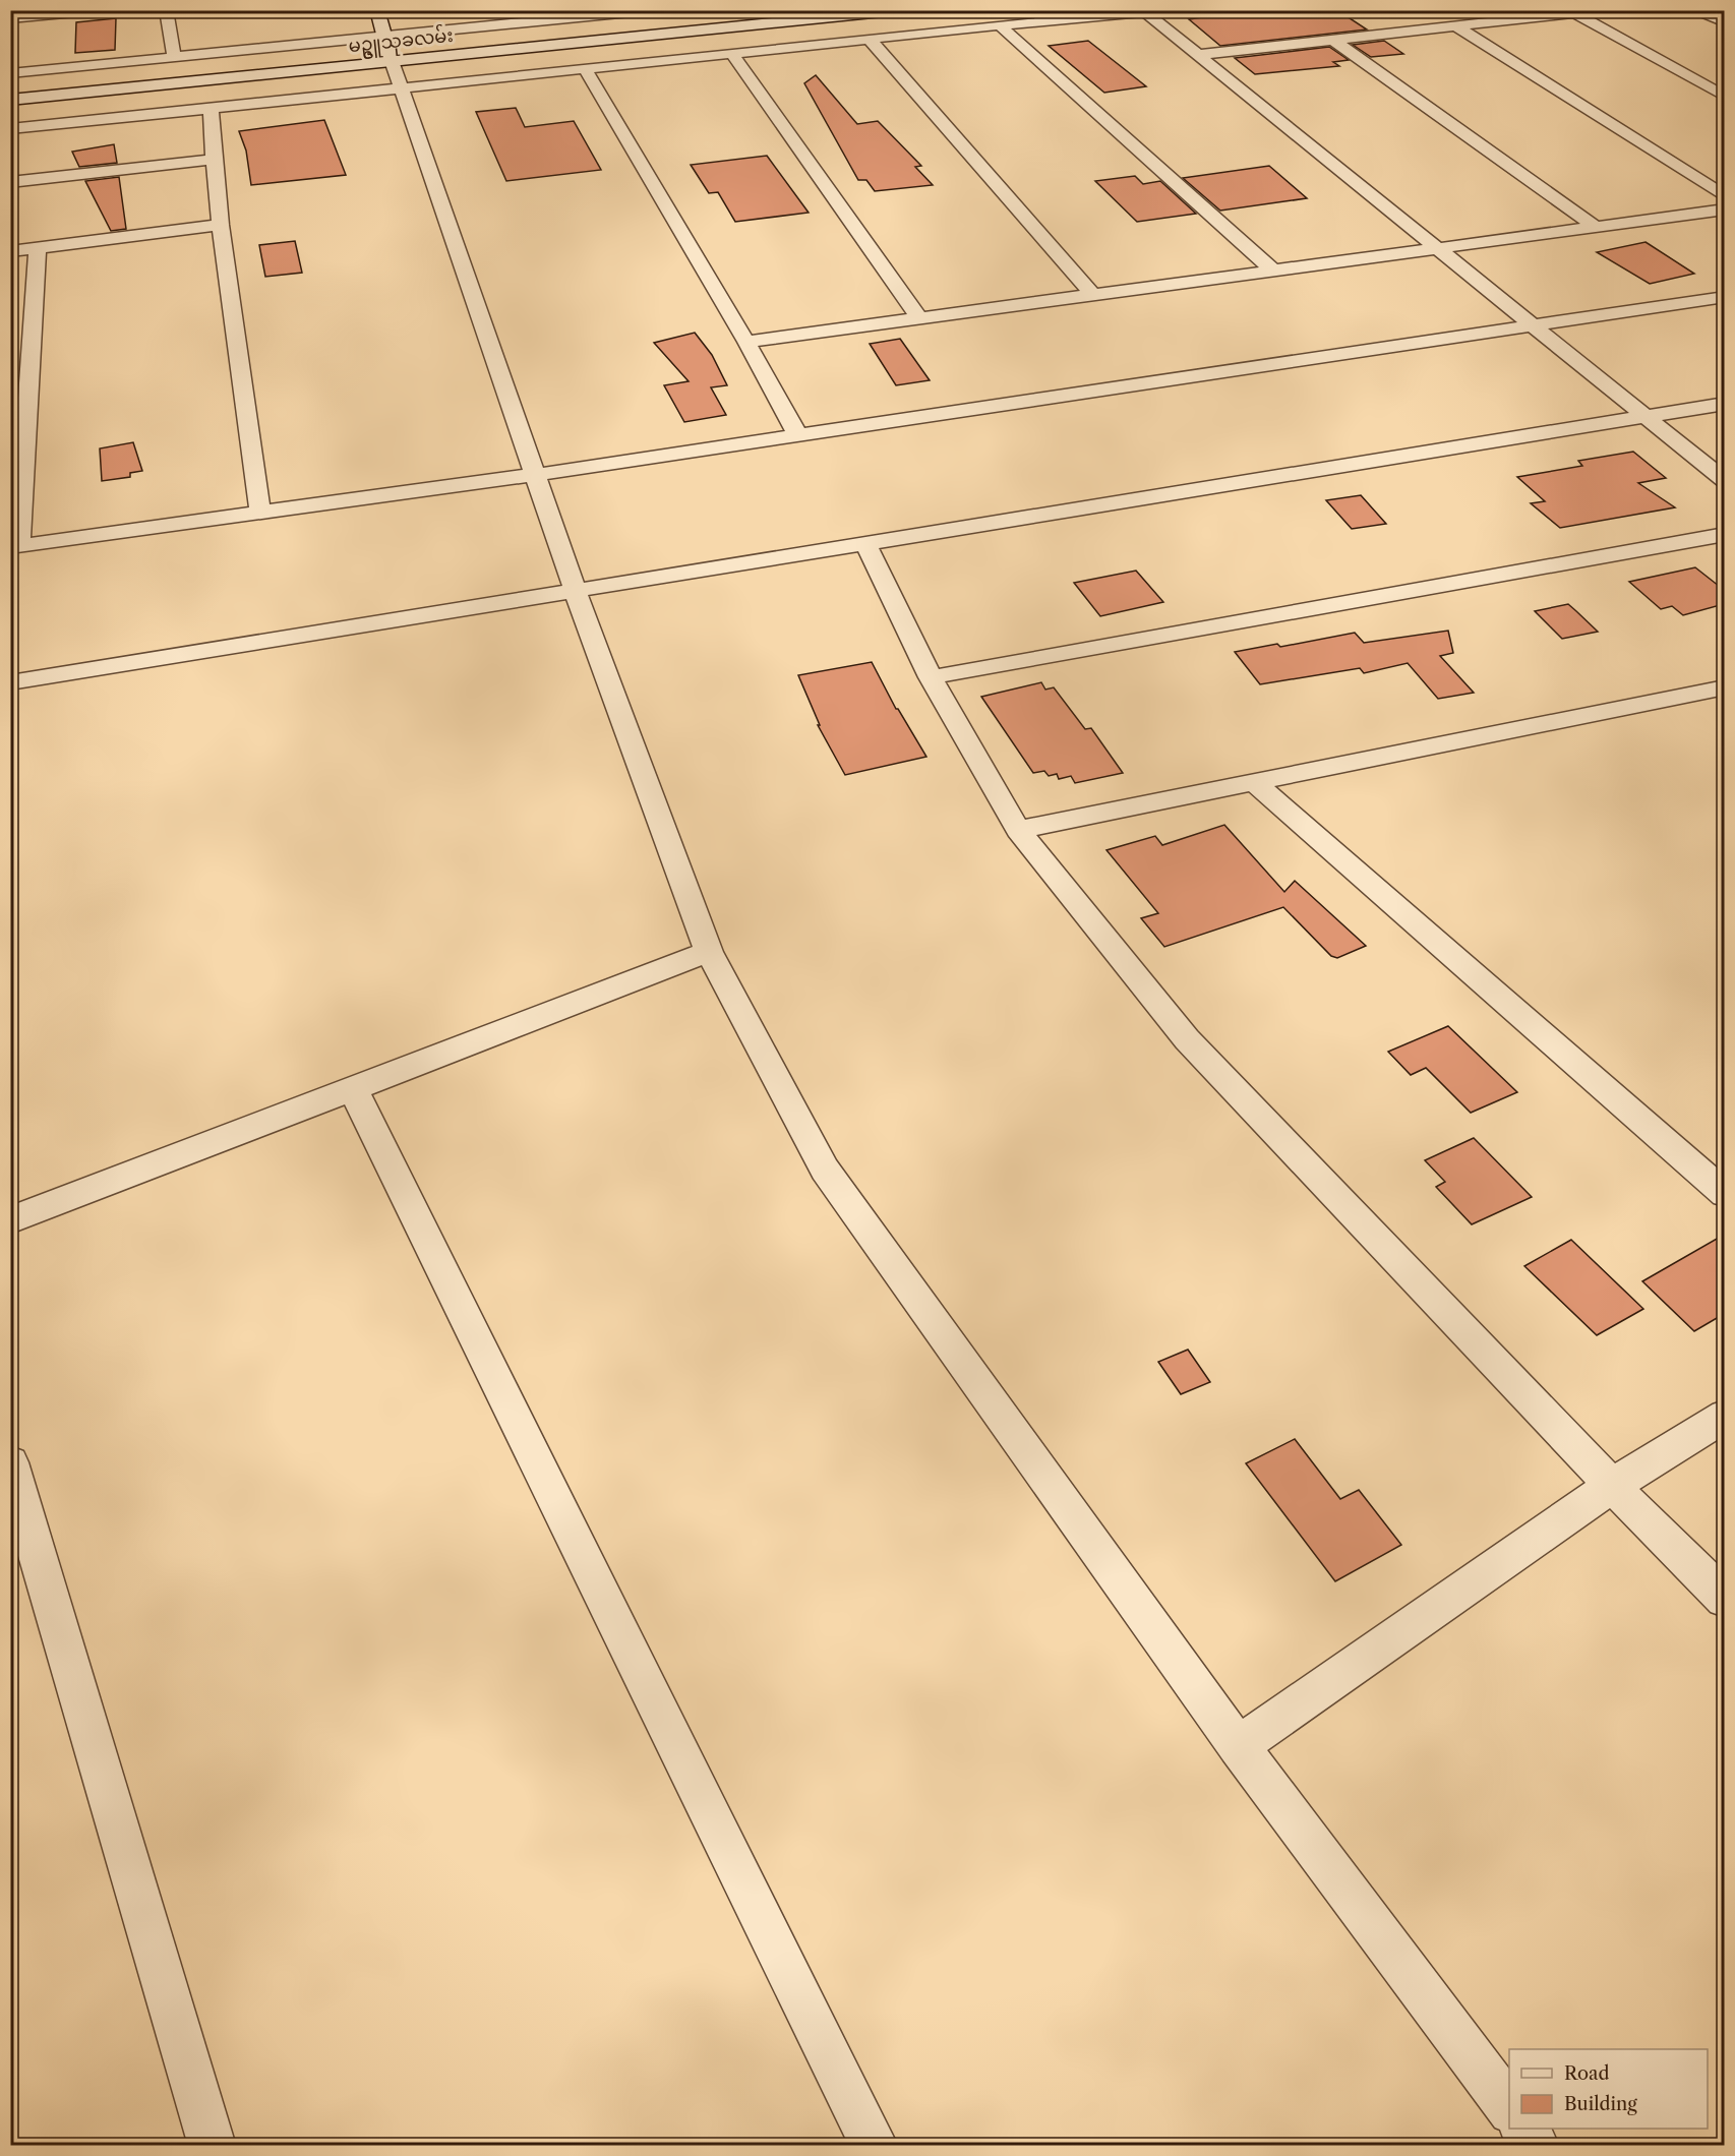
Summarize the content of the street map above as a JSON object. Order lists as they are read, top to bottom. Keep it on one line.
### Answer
{"streets":{"street":["မဥ္ဇူသုခလမ်း"]},"legend":["Road","Building"]}
